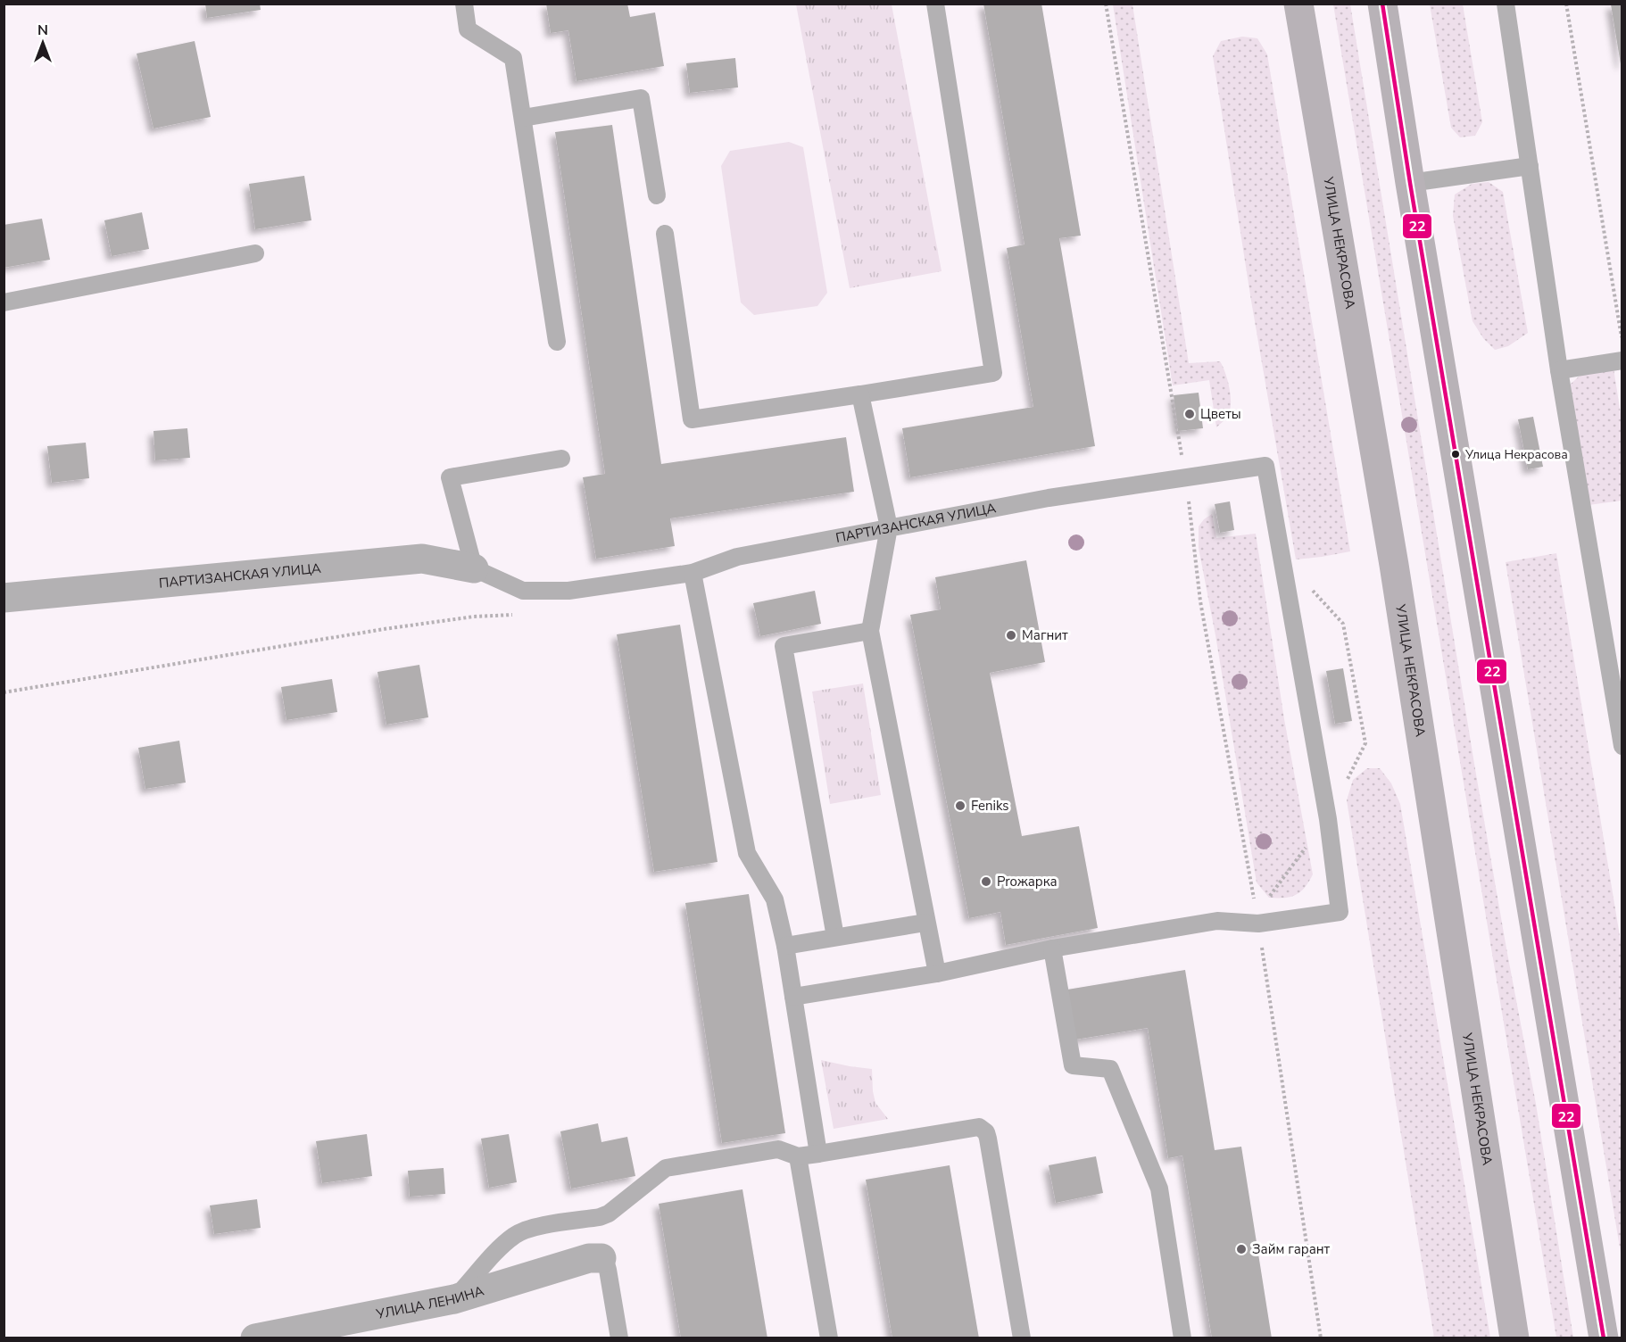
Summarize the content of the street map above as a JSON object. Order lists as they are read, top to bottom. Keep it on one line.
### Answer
{"streets":{"main road":["УЛИЦА НЕКРАСОВА"],"street":["ПАРТИЗАНСКАЯ УЛИЦА","УЛИЦА ЛЕНИНА"]},"places":["Цветы","Улица Некрасова","Магнит","Feniks","Proжарка","Займ гарант"],"lines":["transit line 22"],"north":"top"}
